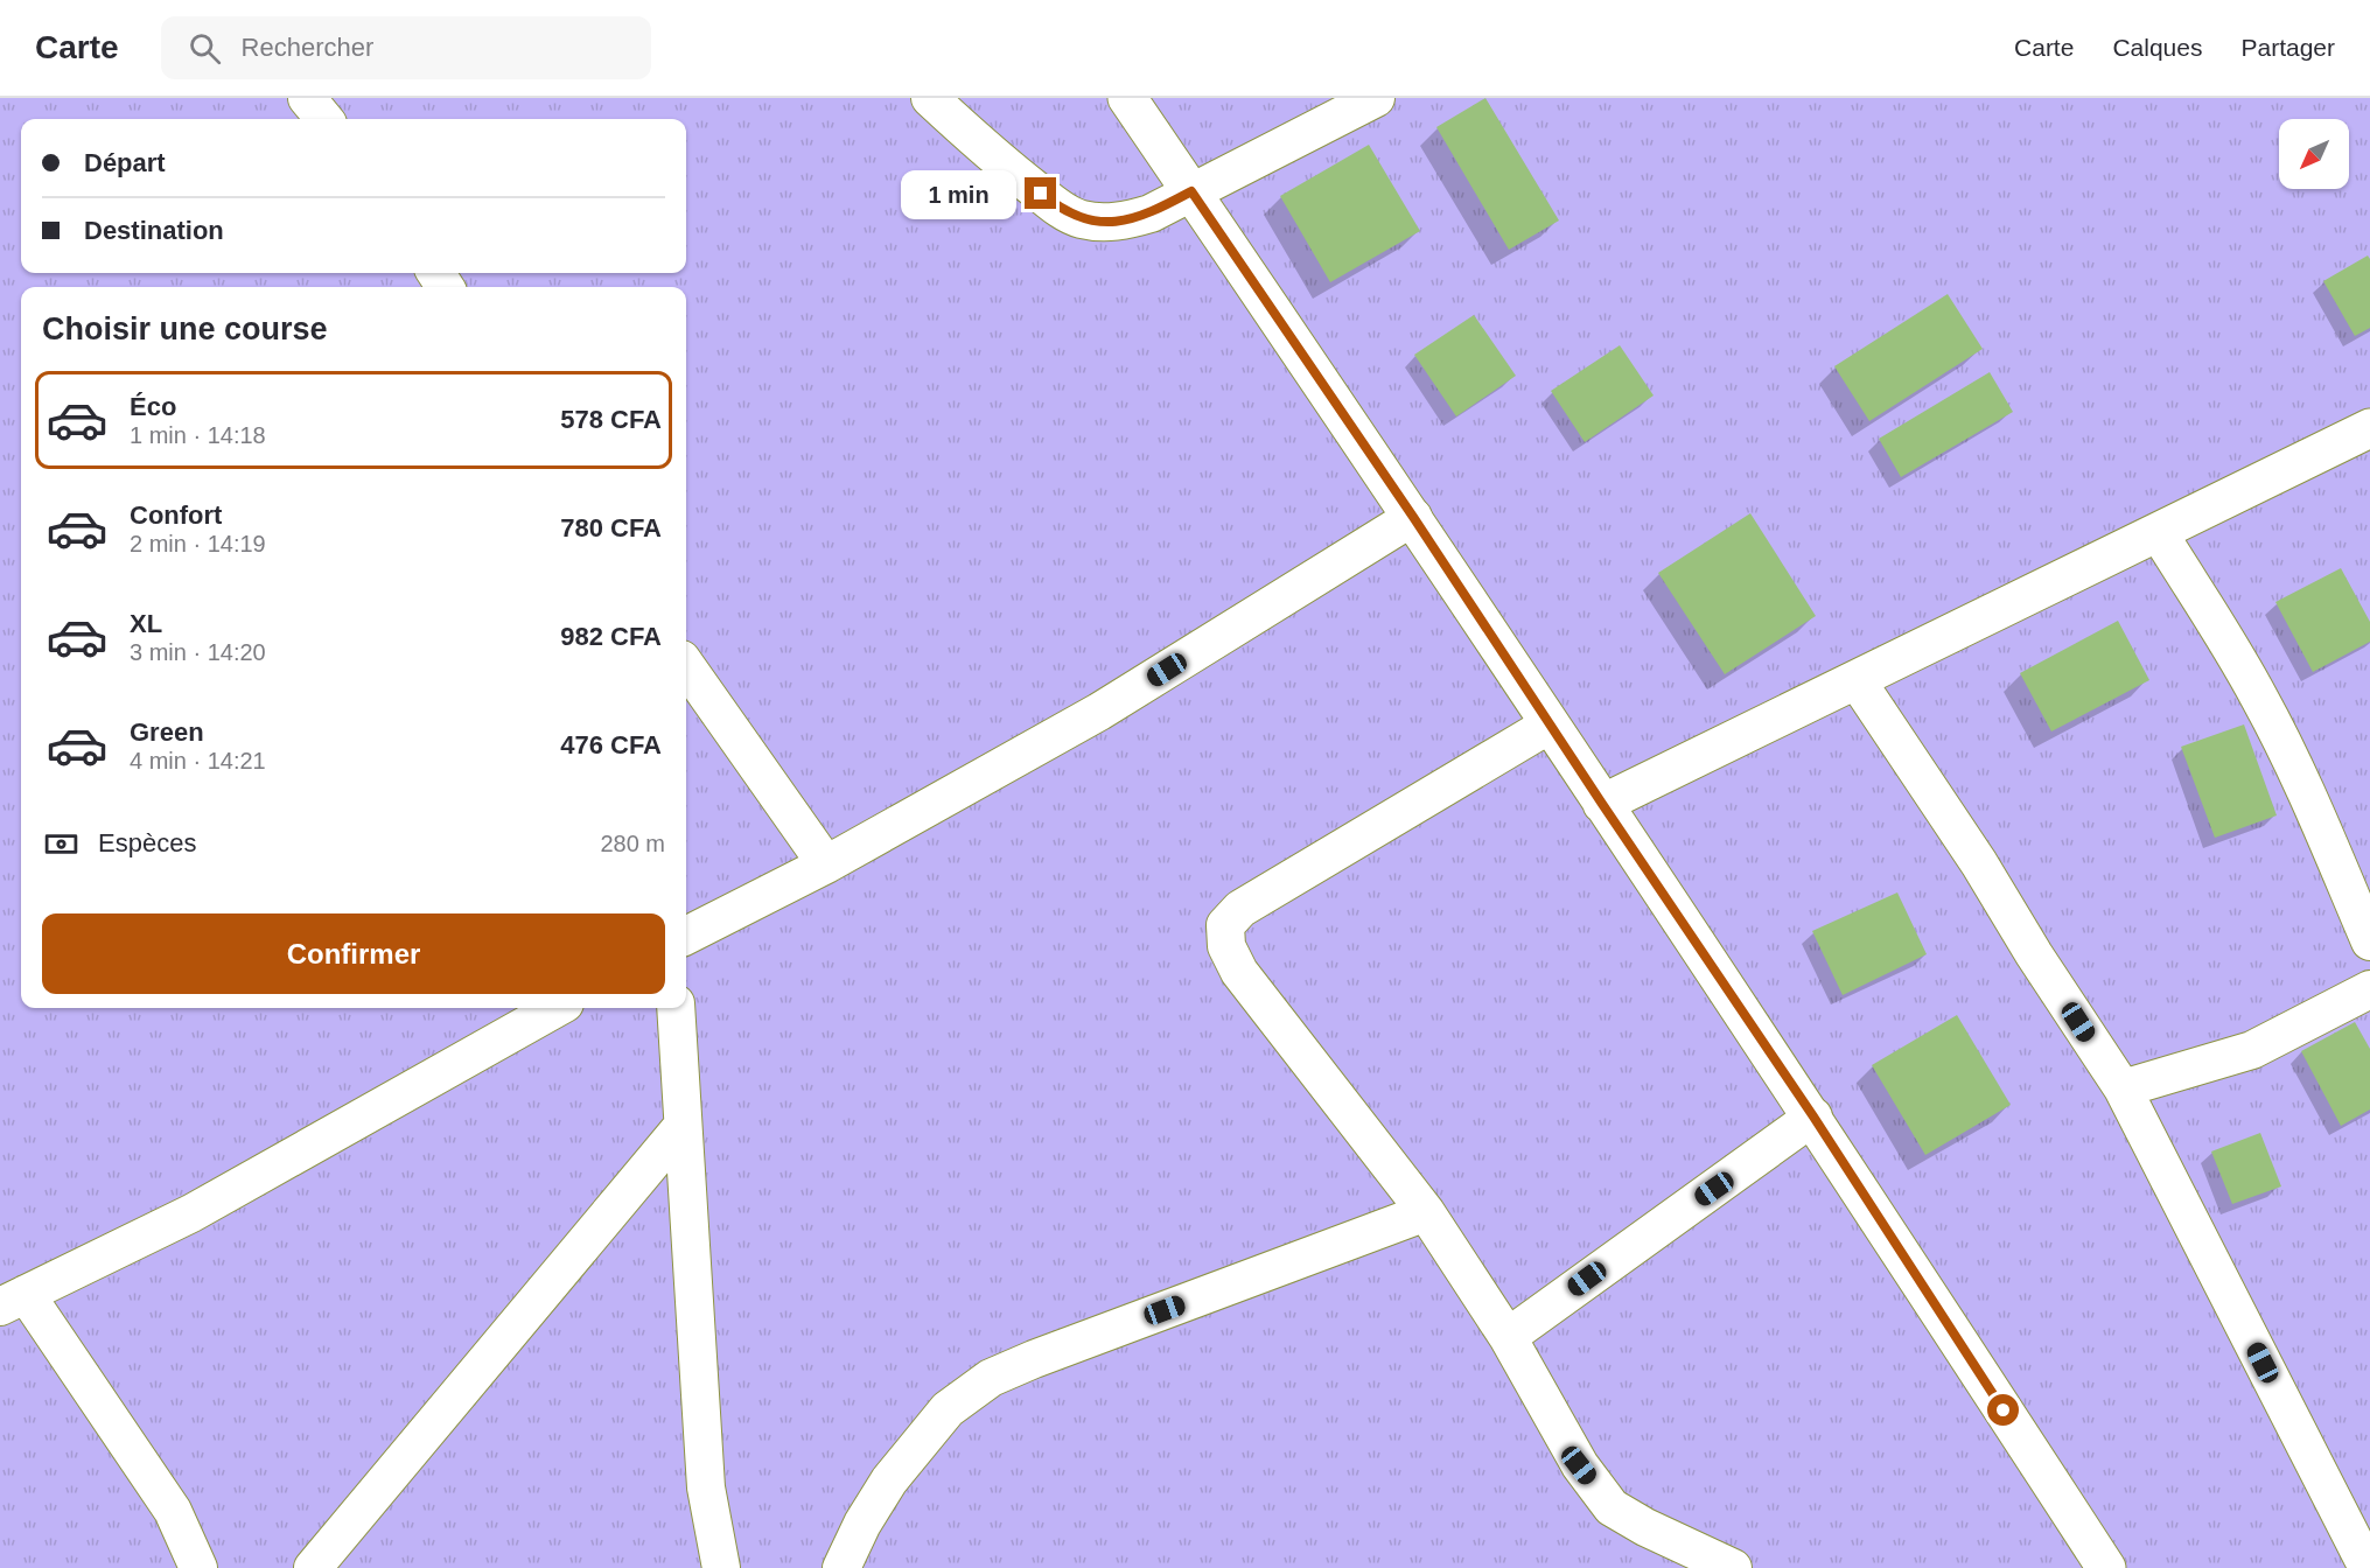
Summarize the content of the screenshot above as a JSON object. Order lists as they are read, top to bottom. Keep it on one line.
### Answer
{"north":"bottom left","page":{"header":"Carte","search":"Rechercher","nav":["Carte","Calques","Partager"],"banner":["Départ","Destination"],"bubble":"1 min","heading":"Choisir une course","list":[{"name":"Éco","note":"1 min · 14:18","value":"578 CFA"},{"name":"Confort","note":"2 min · 14:19","value":"780 CFA"},{"name":"XL","note":"3 min · 14:20","value":"982 CFA"},{"name":"Green","note":"4 min · 14:21","value":"476 CFA"}],"pay":["Espèces","280 m"],"buttons":"Confirmer"}}
